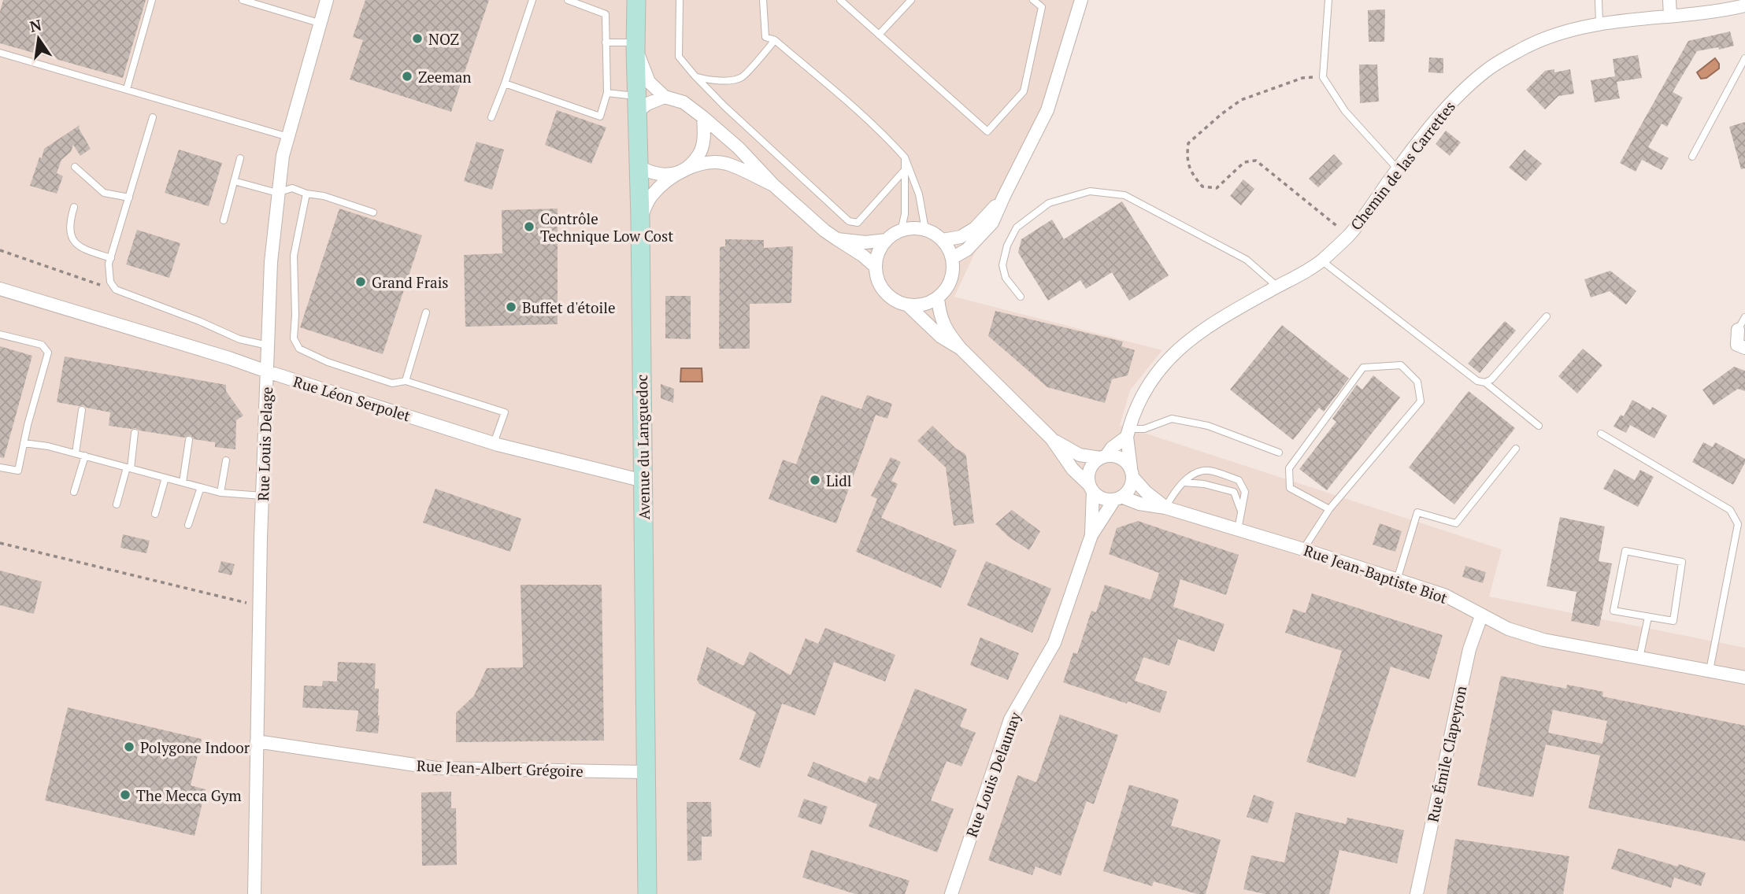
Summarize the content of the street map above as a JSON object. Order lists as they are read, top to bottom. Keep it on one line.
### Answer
{"streets":{"main road":["Avenue du Languedoc"],"street":["Chemin de las Carrettes","Rue Léon Serpolet","Rue Louis Delage","Rue Jean-Baptiste Biot","Rue Émile Clapeyron","Rue Jean-Albert Grégoire","Rue Louis Delaunay"]},"crossings":[["Chemin de las Carrettes","Rue Jean-Baptiste Biot"],["Chemin de las Carrettes","Rue Louis Delaunay"],["Rue Léon Serpolet","Rue Louis Delage"],["Rue Léon Serpolet","Avenue du Languedoc"],["Rue Louis Delage","Rue Jean-Albert Grégoire"],["Avenue du Languedoc","Rue Jean-Albert Grégoire"],["Rue Jean-Baptiste Biot","Rue Émile Clapeyron"],["Rue Jean-Baptiste Biot","Rue Louis Delaunay"]],"places":["NOZ","Zeeman","Contrôle Technique Low Cost","Grand Frais","Buffet d'étoile","Lidl","Polygone Indoor","The Mecca Gym"],"north":"top"}
